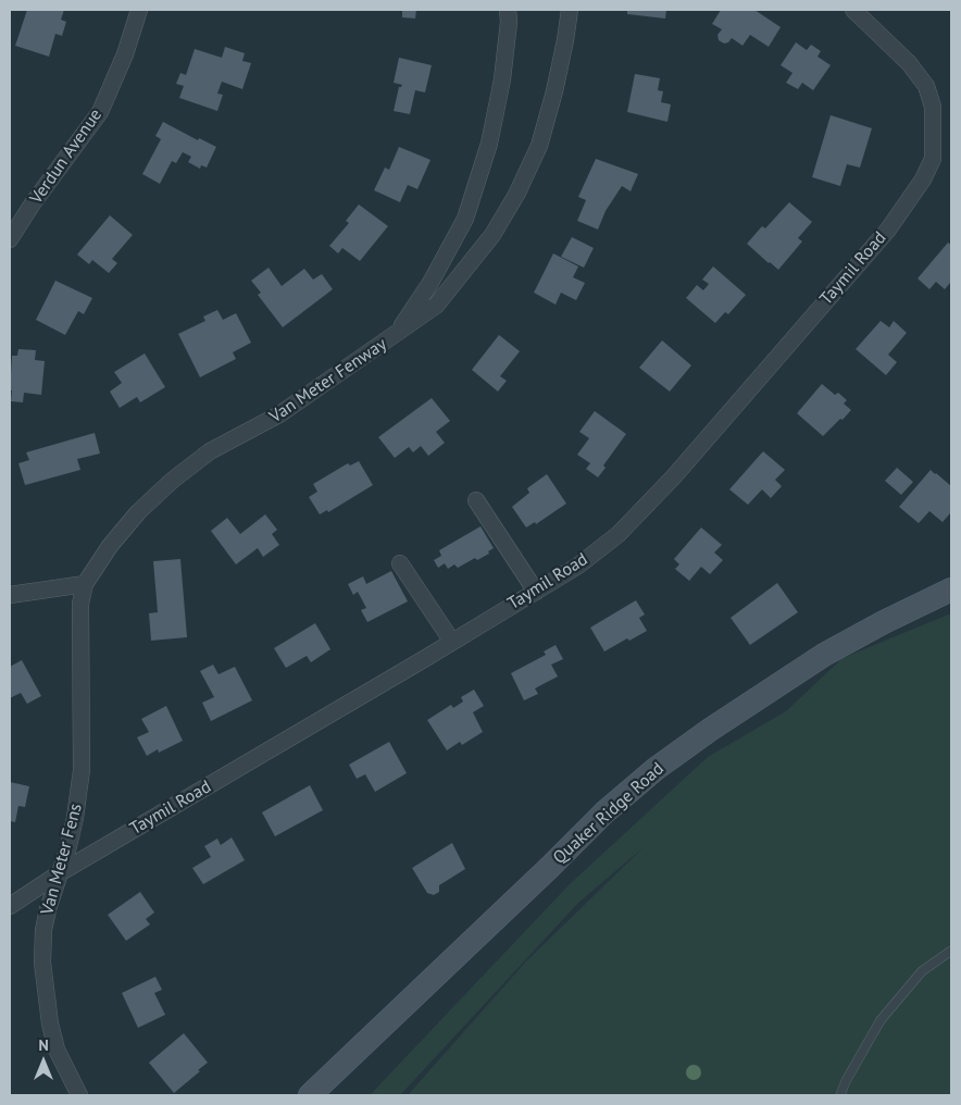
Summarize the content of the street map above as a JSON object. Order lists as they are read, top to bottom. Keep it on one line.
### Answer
{"streets":{"street":["Verdun Avenue","Taymil Road","Van Meter Fenway","Quaker Ridge Road","Van Meter Fens"]},"crossings":[["Taymil Road","Van Meter Fens"],["Van Meter Fenway","Van Meter Fens"]],"north":"top"}
